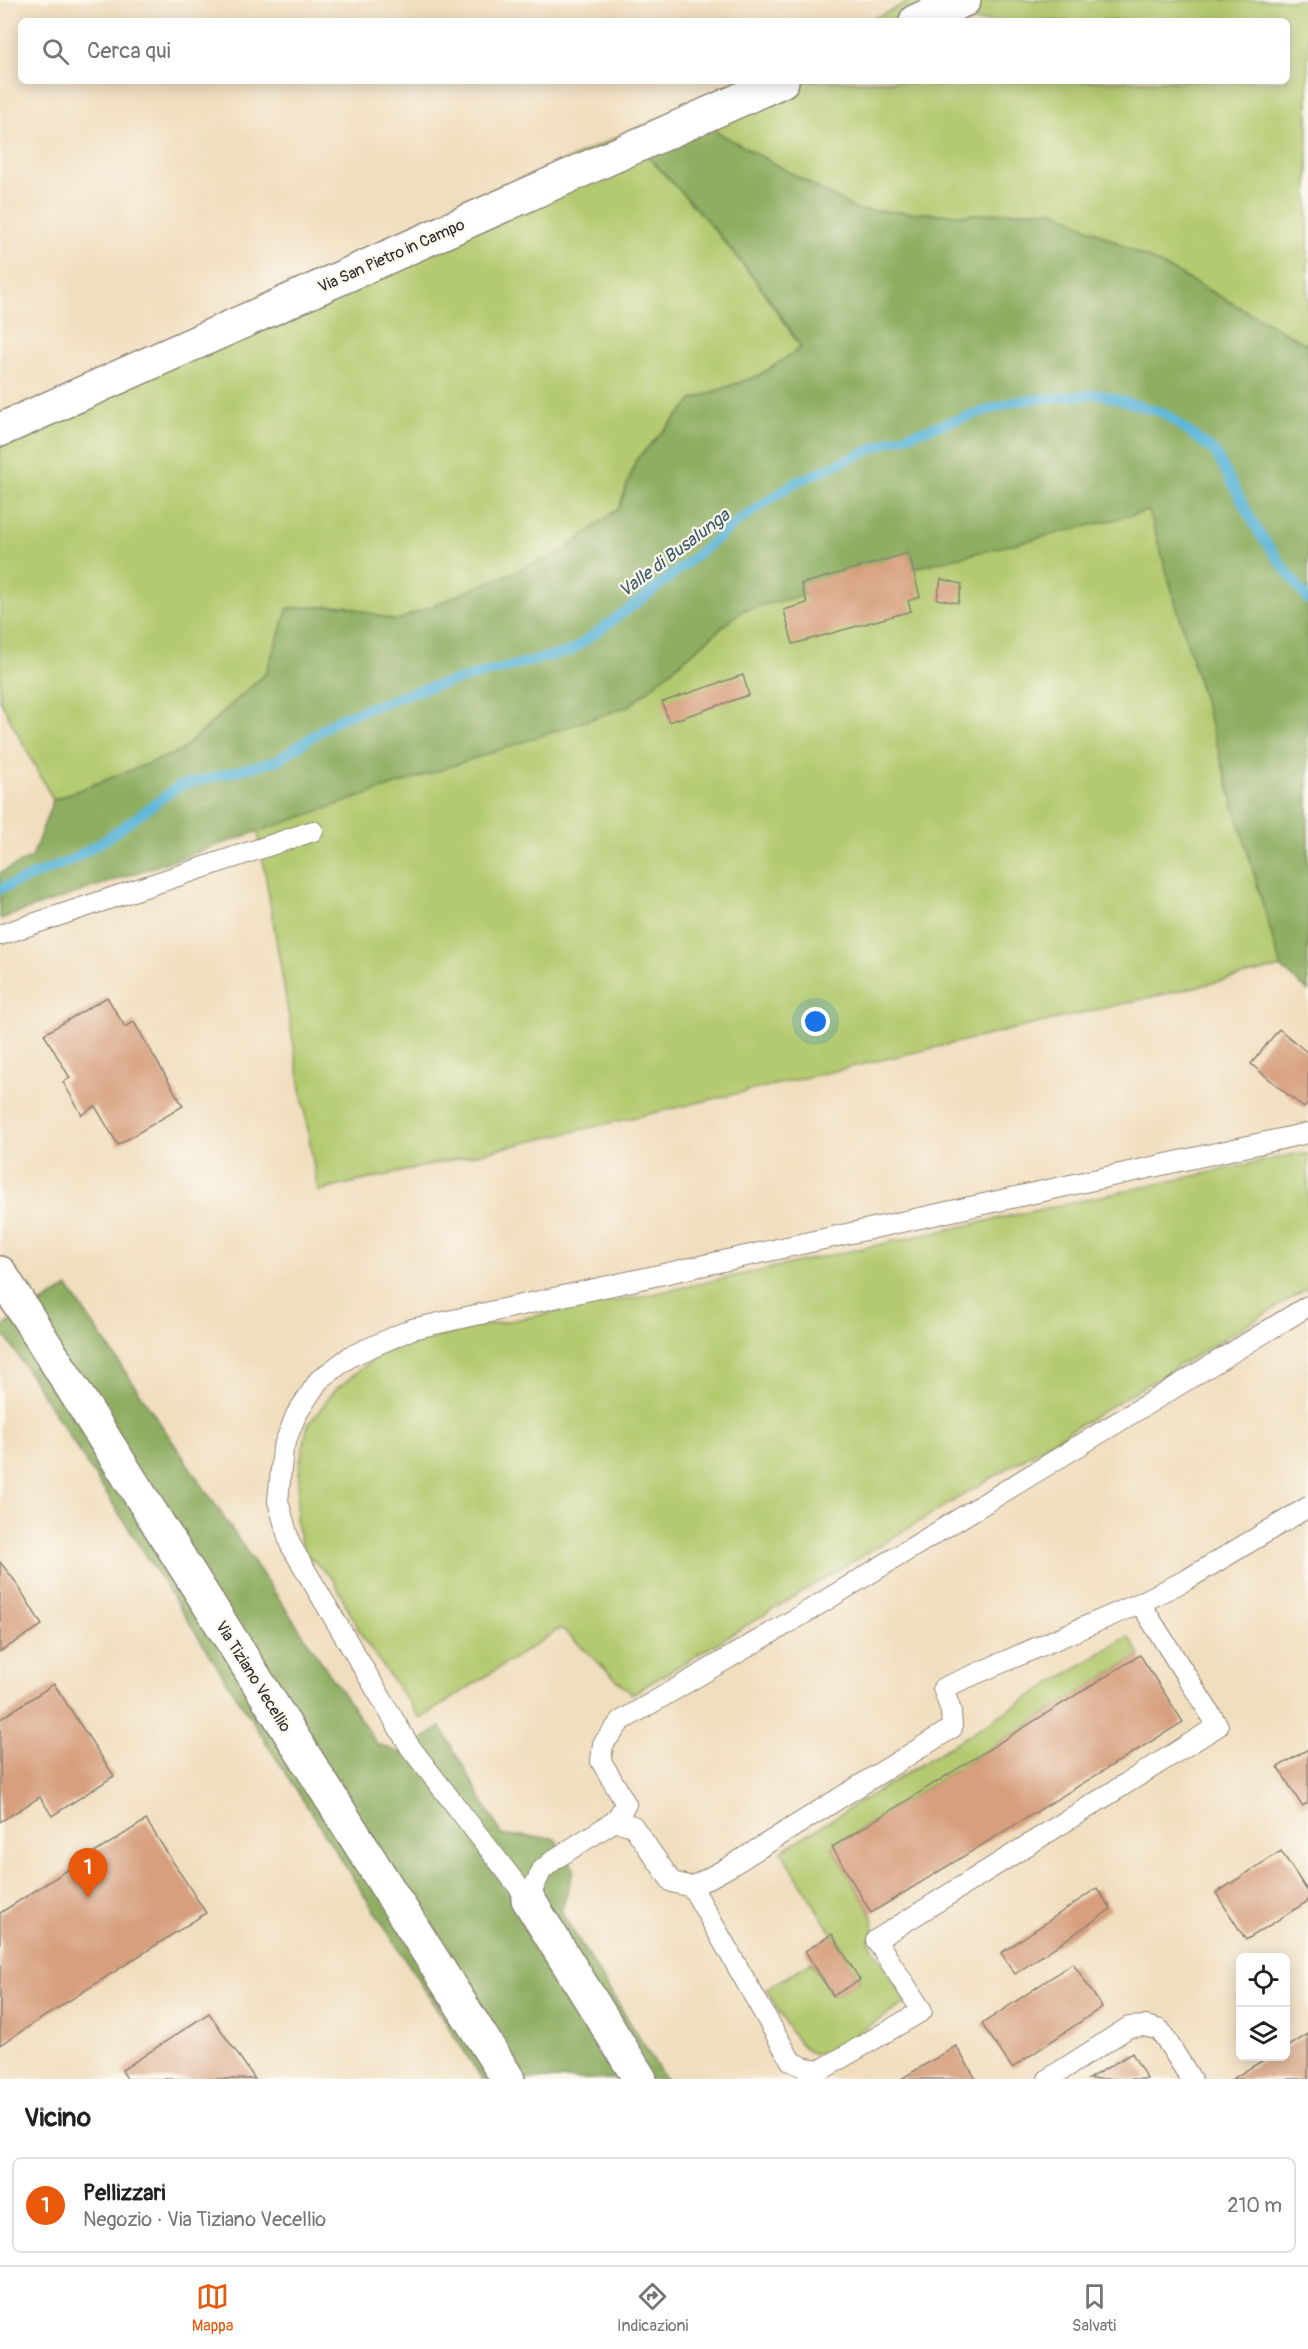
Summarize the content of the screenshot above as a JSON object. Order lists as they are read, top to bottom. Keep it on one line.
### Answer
{"streets":{"street":["Via San Pietro in Campo","Via Tiziano Vecellio"]},"water":["Valle di Busalunga"],"page":{"search":"Cerca qui","pins":"1","heading":"Vicino","list":[{"mark":"1","name":"Pellizzari","note":"Negozio · Via Tiziano Vecellio","value":"210 m"}],"nav":["Mappa","Indicazioni","Salvati"]}}
